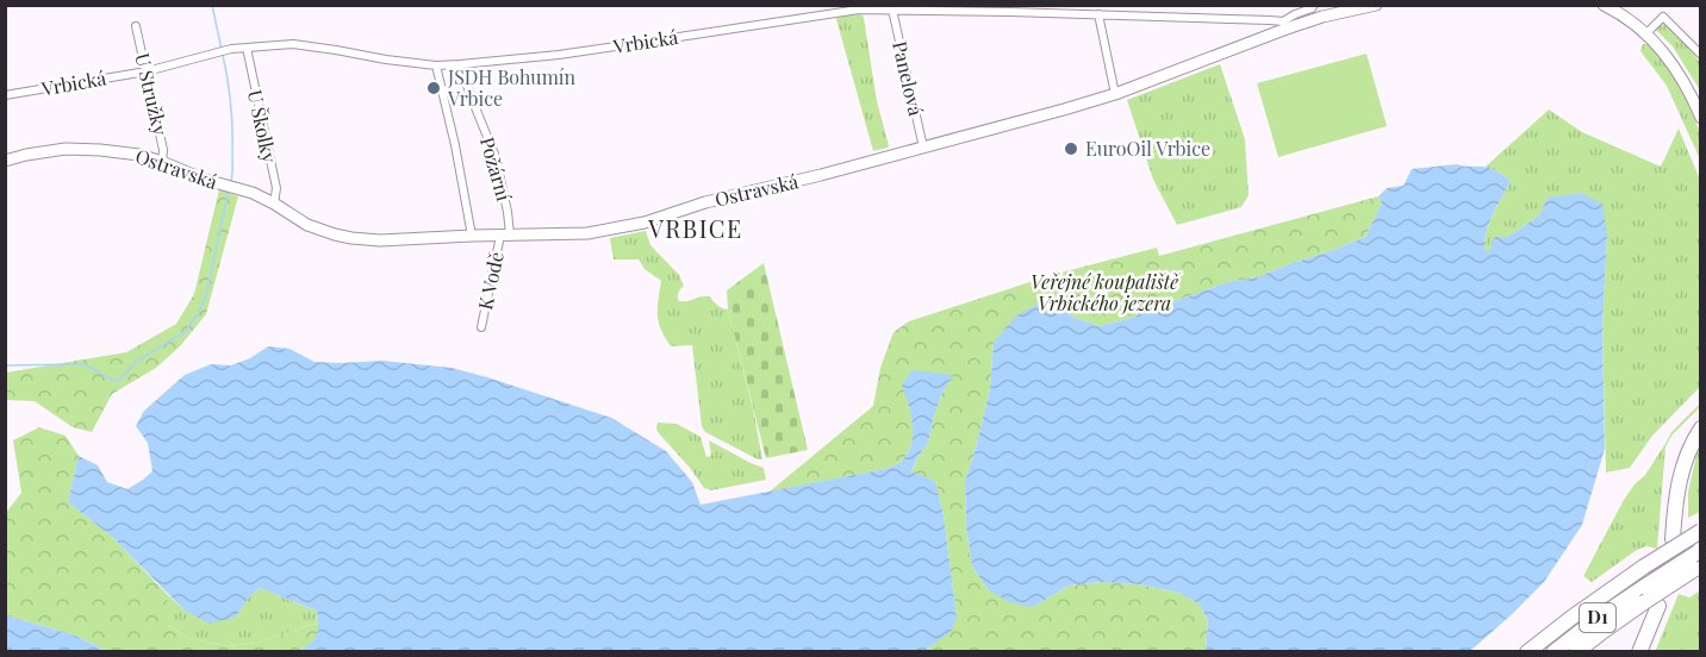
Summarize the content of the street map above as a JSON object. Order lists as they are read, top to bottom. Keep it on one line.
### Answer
{"streets":{"highway":["D1"],"main road":["Ostravská"],"street":["Vrbická","Panelová","U Stružky","U Školky","Požární","K Vodě"]},"crossings":[["Vrbická","Panelová"],["Vrbická","U Stružky"],["Vrbická","U Školky"],["Vrbická","Ostravská"],["Vrbická","Požární"],["Panelová","Ostravská"],["U Stružky","Ostravská"],["U Školky","Ostravská"],["Ostravská","Požární"],["Ostravská","K Vodě"],["Požární","K Vodě"]],"districts":["VRBICE"],"parks":["Veřejné koupaliště Vrbického jezera"],"places":["JSDH Bohumín Vrbice","EuroOil Vrbice"]}
